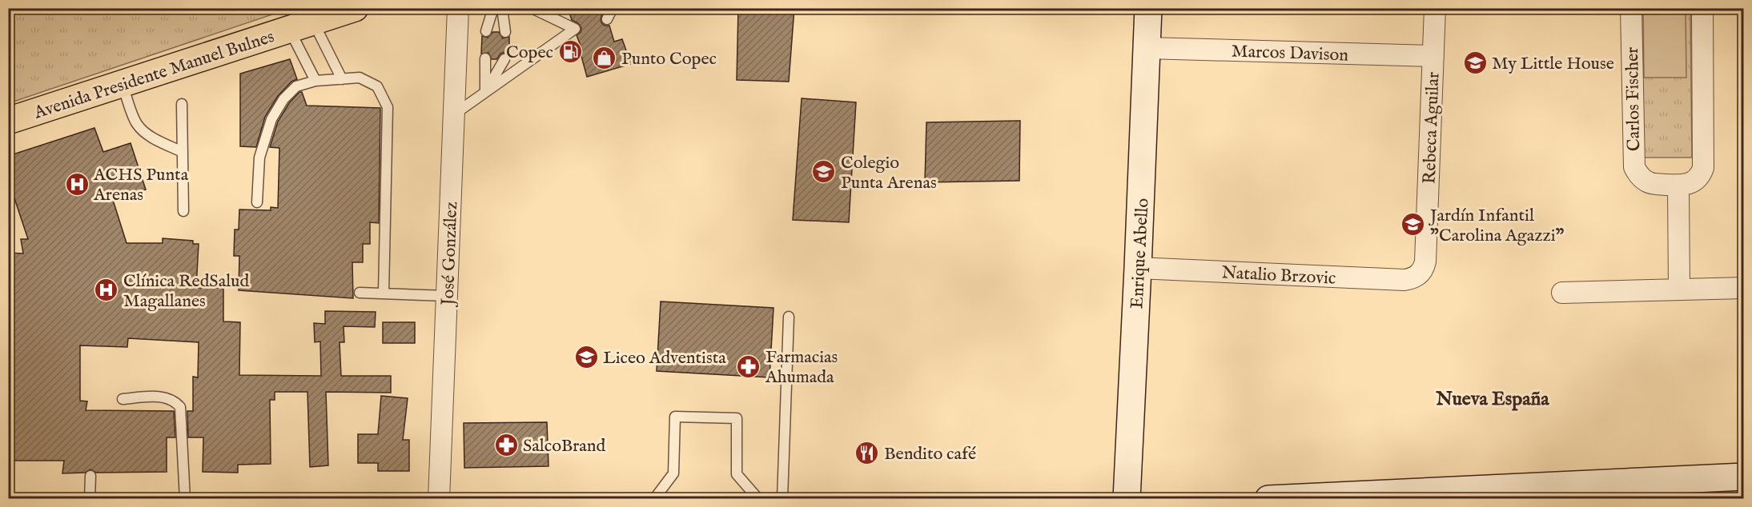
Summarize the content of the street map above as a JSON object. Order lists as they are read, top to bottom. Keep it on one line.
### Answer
{"streets":{"main road":["Avenida Presidente Manuel Bulnes"],"street":["Marcos Davison","Carlos Fischer","Rebeca Aguilar","José González","Enrique Abello","Natalio Brzovic"]},"crossings":[["Marcos Davison","Rebeca Aguilar"],["Marcos Davison","Enrique Abello"],["Rebeca Aguilar","Natalio Brzovic"],["Enrique Abello","Natalio Brzovic"]],"districts":["Nueva España"],"places":{"fuel station":["Copec"],"shop":["Punto Copec"],"school or university":["My Little House","Colegio Punta Arenas","Jardín Infantil \"Carolina Agazzi\"","Liceo Adventista"],"hospital":["ACHS Punta Arenas","Clínica RedSalud Magallanes"],"pharmacy":["Farmacias Ahumada","SalcoBrand"],"restaurant":["Bendito café"]}}
